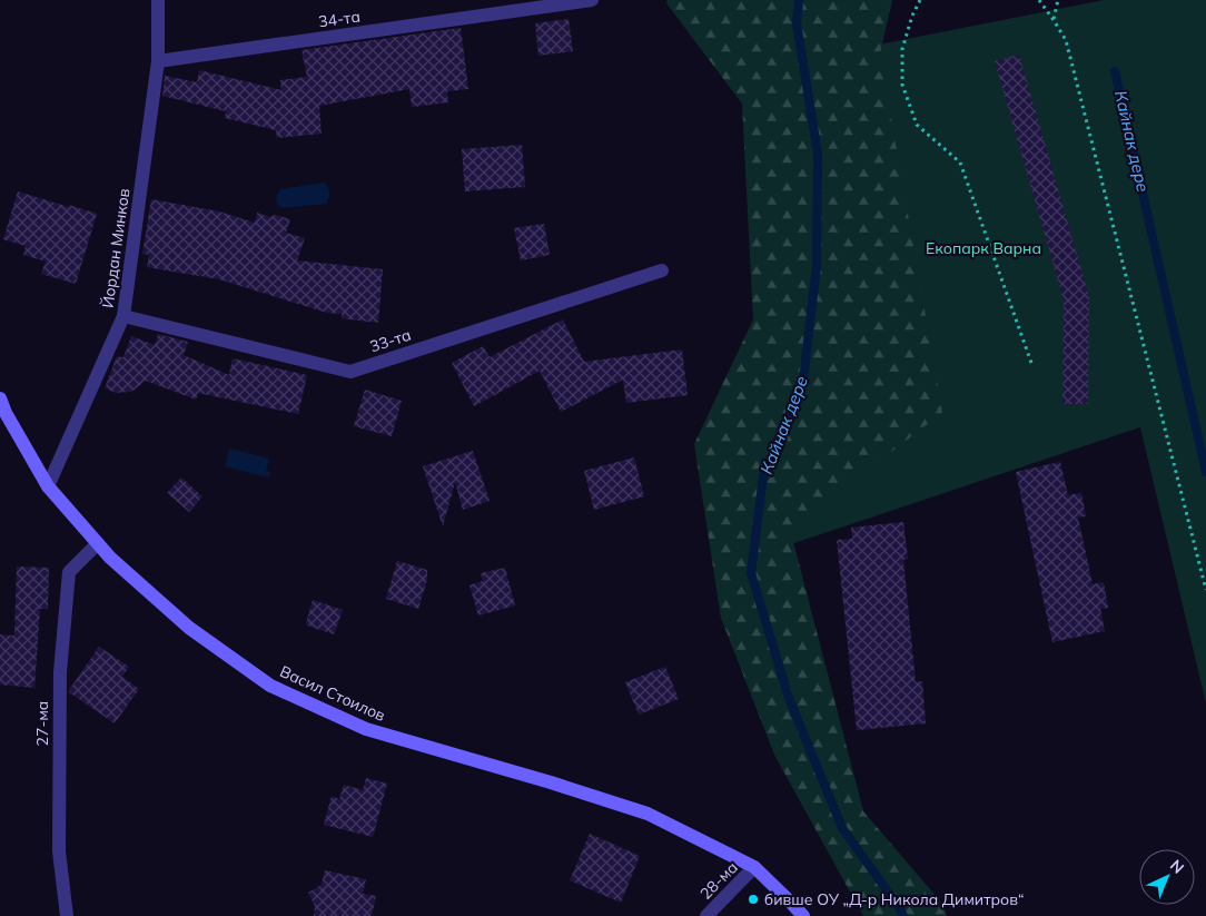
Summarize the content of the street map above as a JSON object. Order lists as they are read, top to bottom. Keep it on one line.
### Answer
{"streets":{"street":["34-та","Йордан Минков","33-та","Васил Стоилов","27-ма","28-ма"]},"crossings":[["34-та","Йордан Минков"],["Йордан Минков","33-та"],["Йордан Минков","Васил Стоилов"],["Васил Стоилов","27-ма"],["Васил Стоилов","28-ма"]],"water":["Кайнак дере"],"parks":["Екопарк Варна"],"places":["бивше ОУ „Д-р Никола Димитров“"],"north":"top right"}
